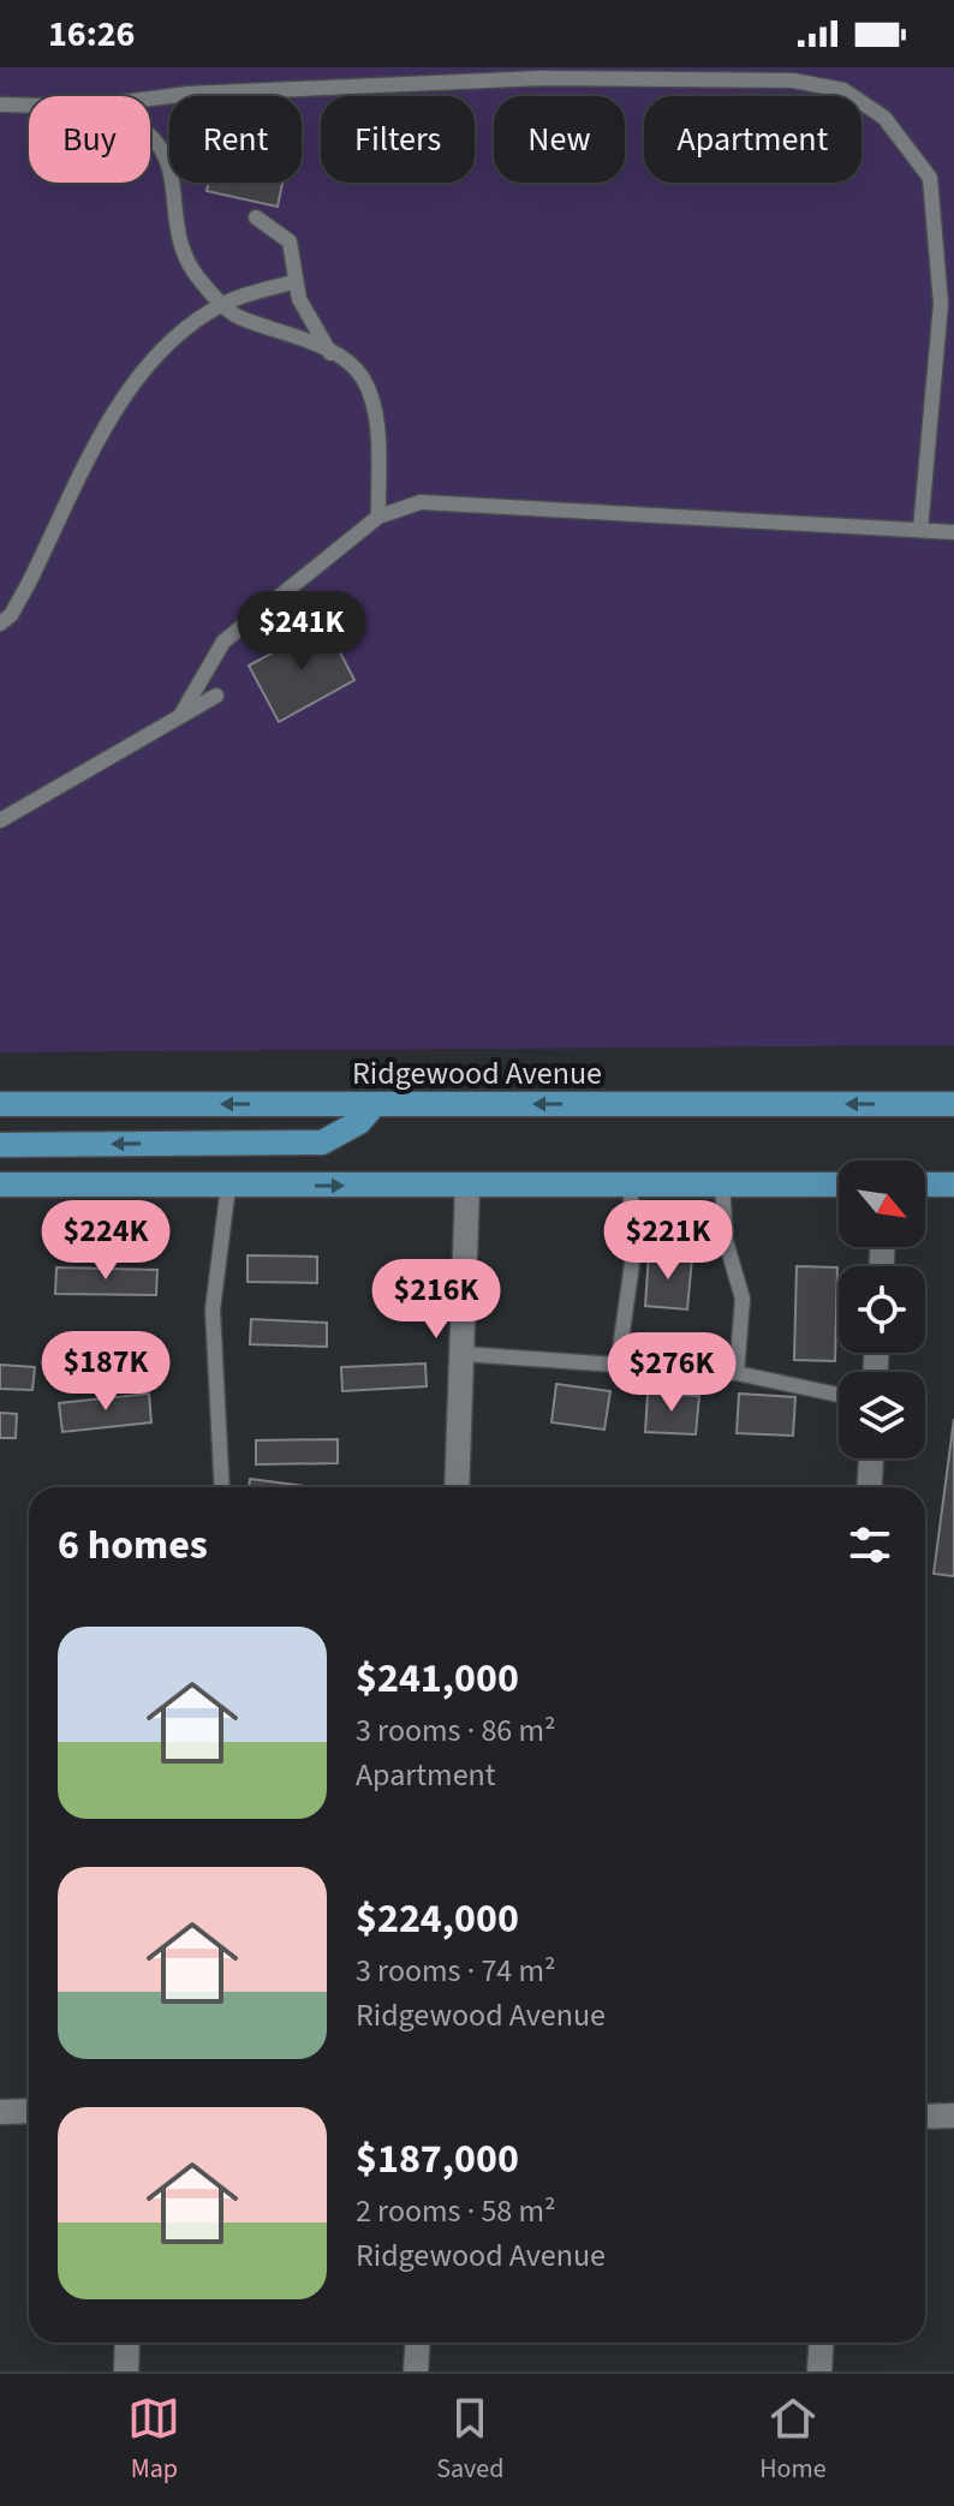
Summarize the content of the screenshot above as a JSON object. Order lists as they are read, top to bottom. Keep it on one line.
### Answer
{"streets":{"main road":["Ridgewood Avenue"]},"north":"bottom right","page":{"status":"16:26","chip":["Buy","Rent","Filters","New","Apartment"],"price":["$241K","$224K","$221K","$216K","$187K","$276K"],"heading":"6 homes","list":[{"name":"$241,000","note":"3 rooms · 86 m² · Apartment"},{"name":"$224,000","note":"3 rooms · 74 m² · Ridgewood Avenue"},{"name":"$187,000","note":"2 rooms · 58 m² · Ridgewood Avenue"}],"tabs":["Map","Saved","Home"]}}
